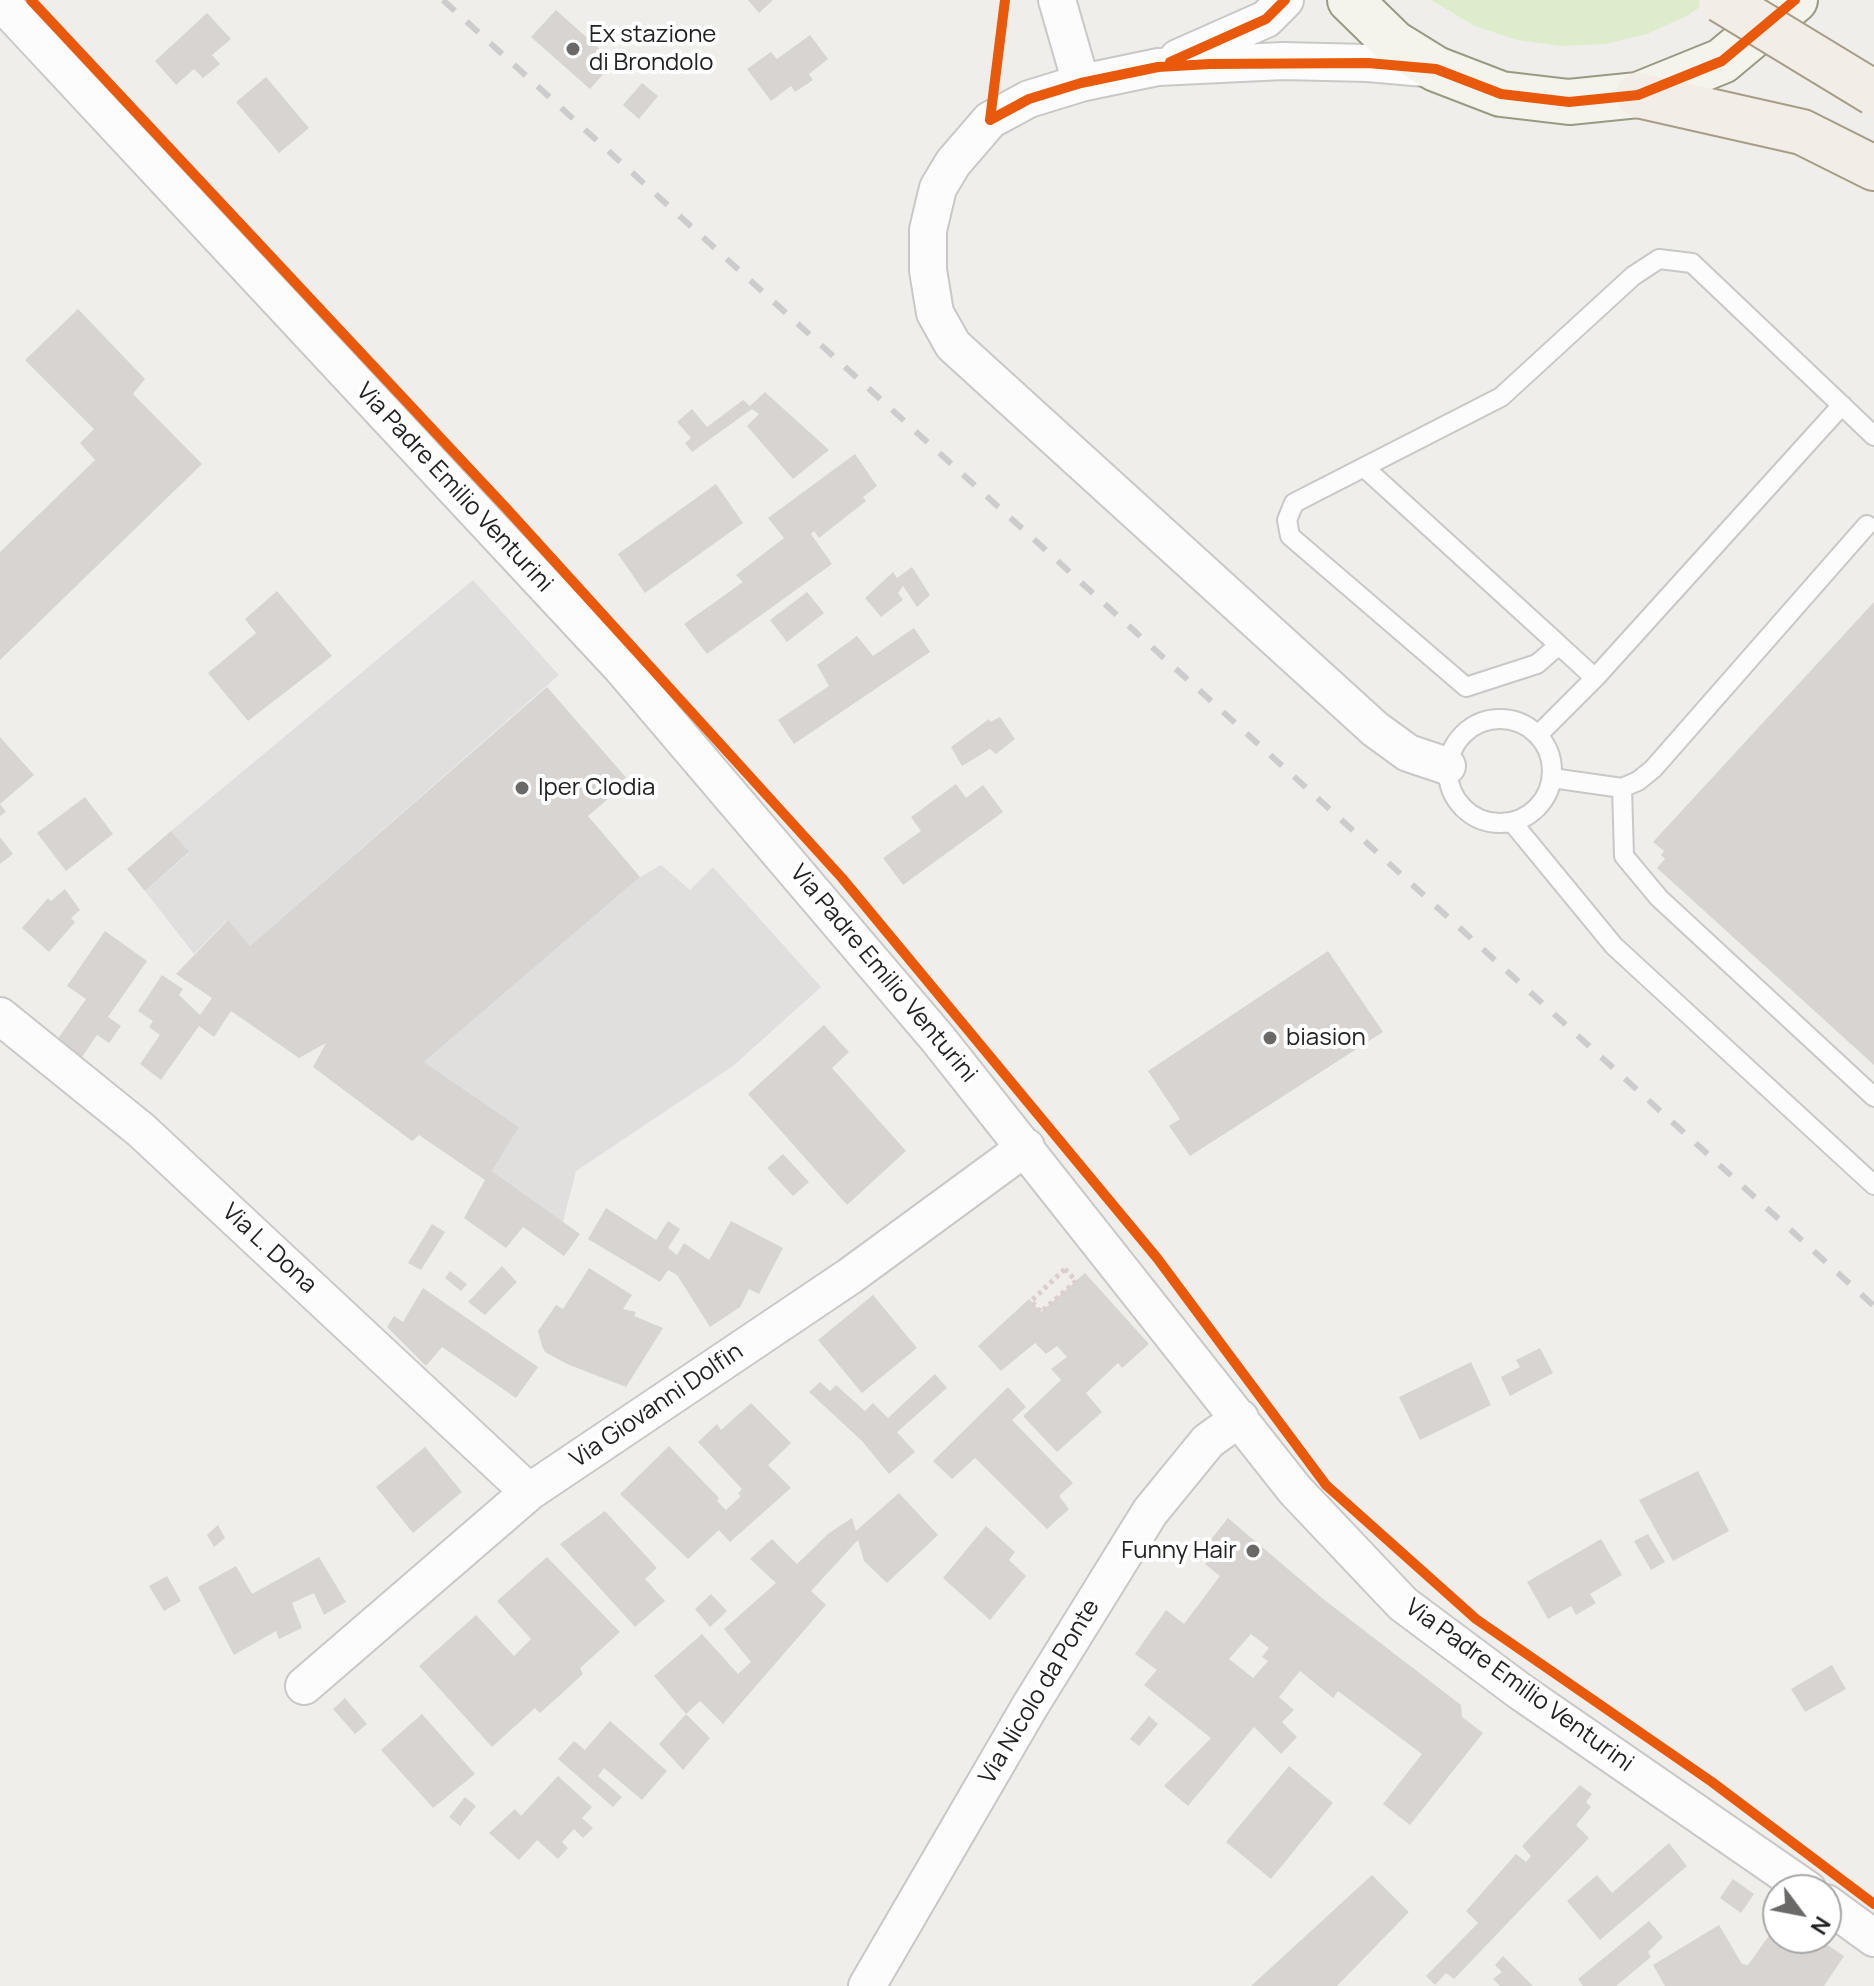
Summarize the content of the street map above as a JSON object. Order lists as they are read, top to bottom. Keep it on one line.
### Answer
{"streets":{"street":["Via Padre Emilio Venturini","Via L. Dona","Via Giovanni Dolfin","Via Nicolo da Ponte"]},"crossings":[["Via Padre Emilio Venturini","Via Giovanni Dolfin"],["Via Padre Emilio Venturini","Via Nicolo da Ponte"],["Via L. Dona","Via Giovanni Dolfin"]],"places":["Ex stazione di Brondolo","Iper Clodia","biasion","Funny Hair"],"north":"bottom right"}
